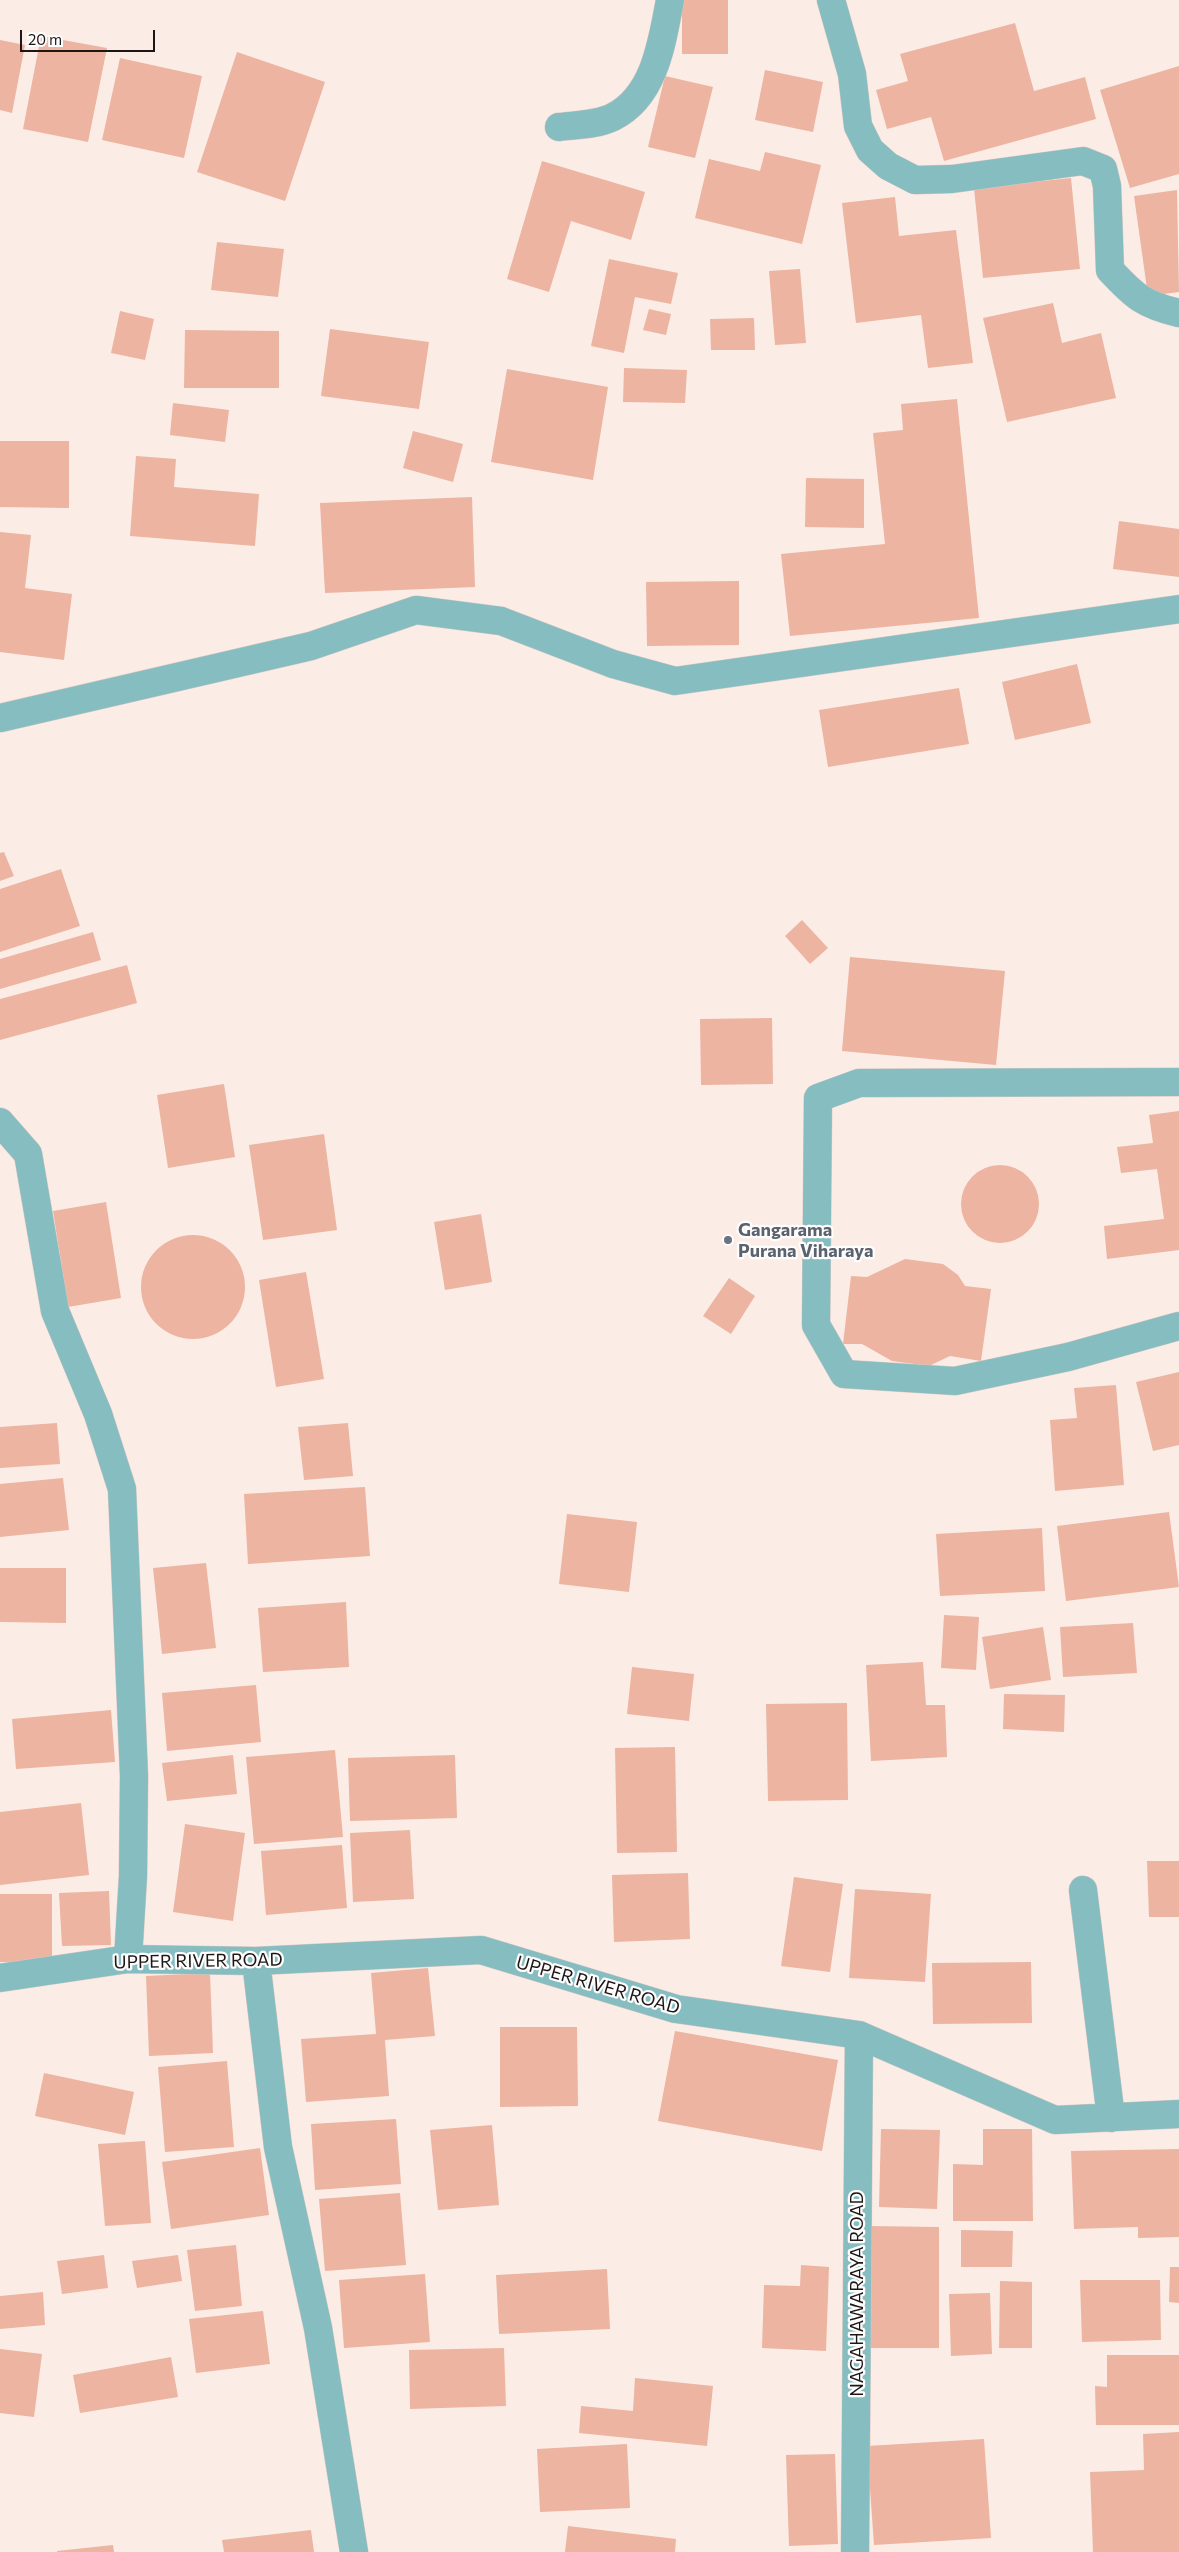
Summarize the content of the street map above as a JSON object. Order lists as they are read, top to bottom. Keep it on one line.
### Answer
{"streets":{"street":["UPPER RIVER ROAD","NAGAHAWARAYA ROAD"]},"crossings":[["UPPER RIVER ROAD","NAGAHAWARAYA ROAD"]],"places":["Gangarama Purana Viharaya"],"scale_bar":"20 m"}
